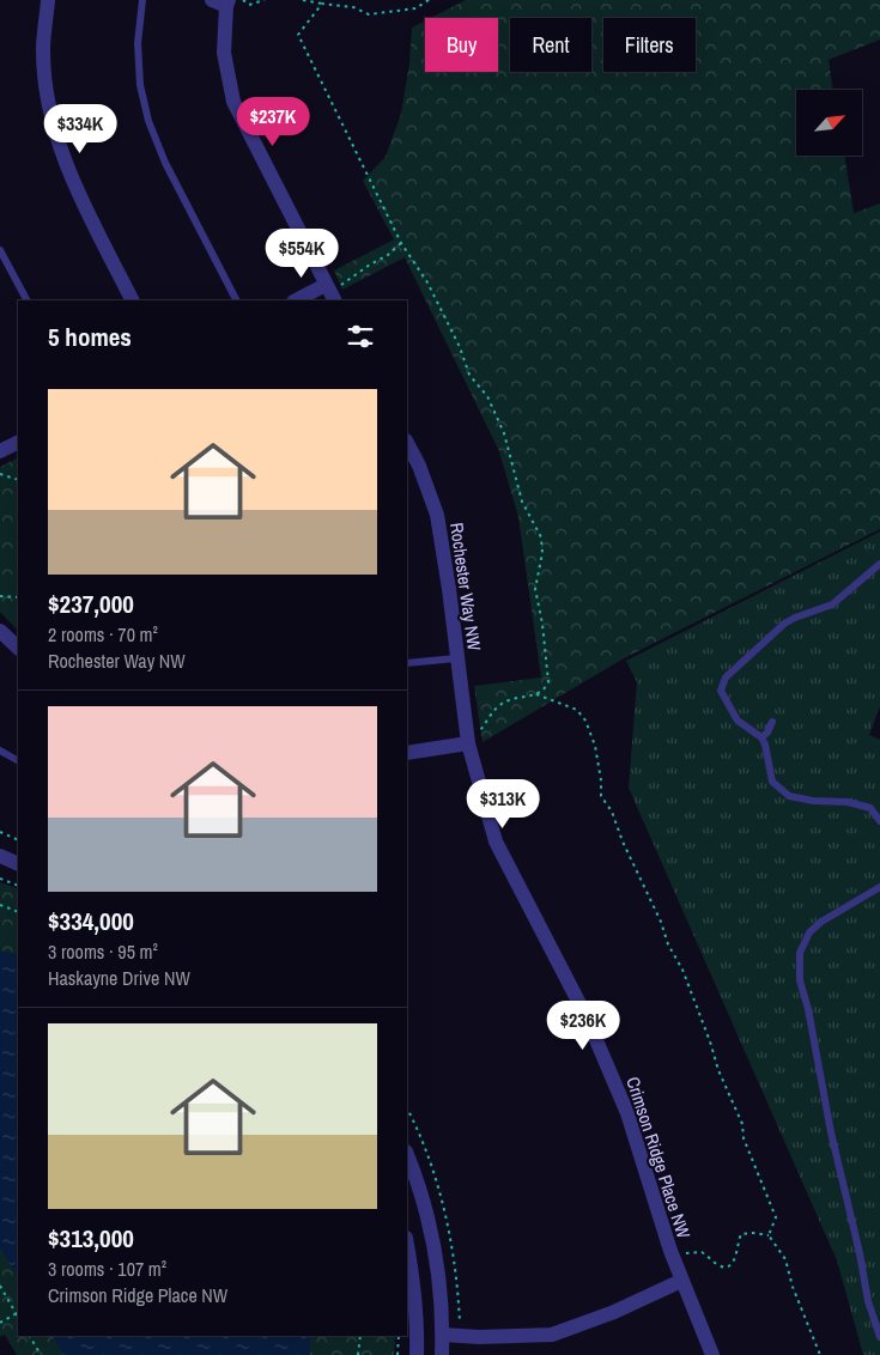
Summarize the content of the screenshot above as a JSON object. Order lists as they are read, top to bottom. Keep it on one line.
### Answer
{"streets":{"street":["Rochester Way NW","Crimson Ridge Place NW"]},"crossings":[["Rochester Way NW","Crimson Ridge Place NW"]],"north":"top right","page":{"chip":["Buy","Rent","Filters"],"price":["$237K","$334K","$554K","$313K","$236K"],"heading":"5 homes","list":[{"name":"$237,000","note":"2 rooms · 70 m² · Rochester Way NW"},{"name":"$334,000","note":"3 rooms · 95 m² · Haskayne Drive NW"},{"name":"$313,000","note":"3 rooms · 107 m² · Crimson Ridge Place NW"}]}}
